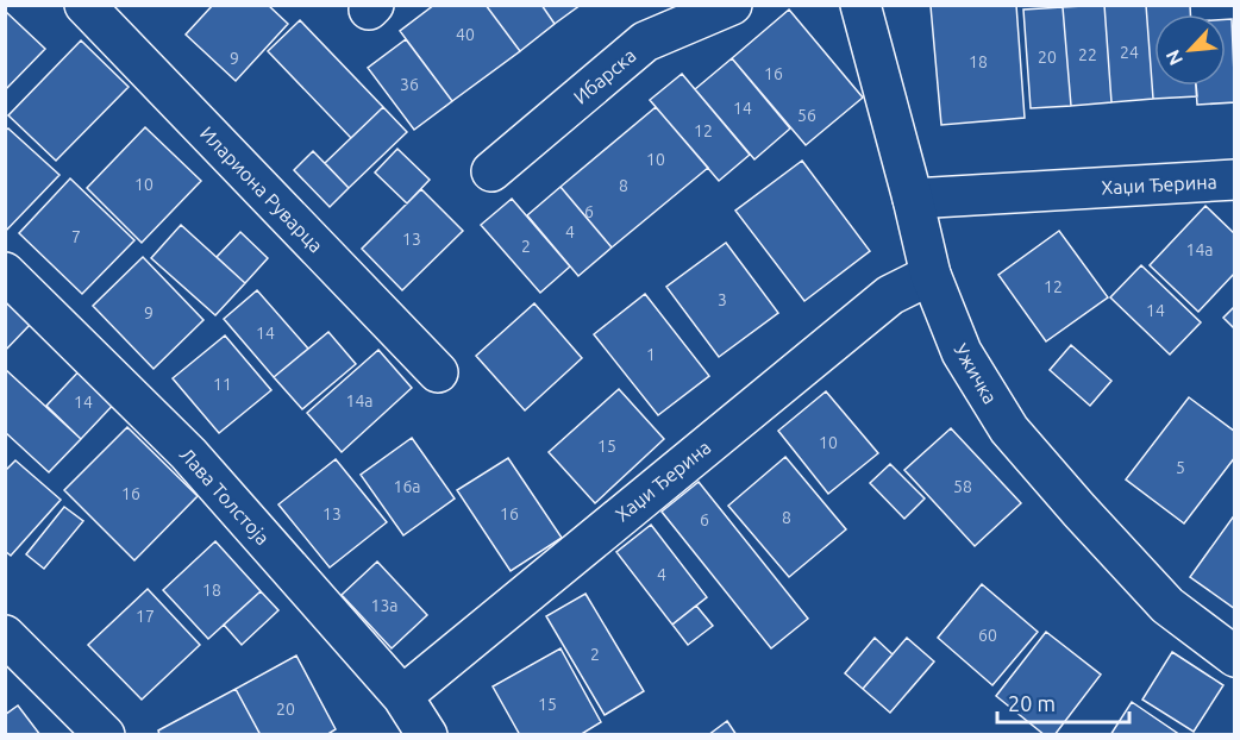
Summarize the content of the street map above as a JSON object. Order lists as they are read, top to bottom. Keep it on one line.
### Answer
{"streets":{"street":["Ибарска","Хаџи Ђерина","Илариона Руварца","Ужичка","Лава Толстоја"]},"crossings":[["Хаџи Ђерина","Ужичка"],["Хаџи Ђерина","Лава Толстоја"]],"house_numbers":["40","24","22","20","9","18","16","36","14","56","12","10","10","8","6","4","7","13","2","14a","12","3","14","9","14","1","11","14a","14","10","15","5","16a","58","16","13","16","8","6","4","18","13a","17","60","2","15","20"],"scale_bar":"20 m","north":"bottom left"}
